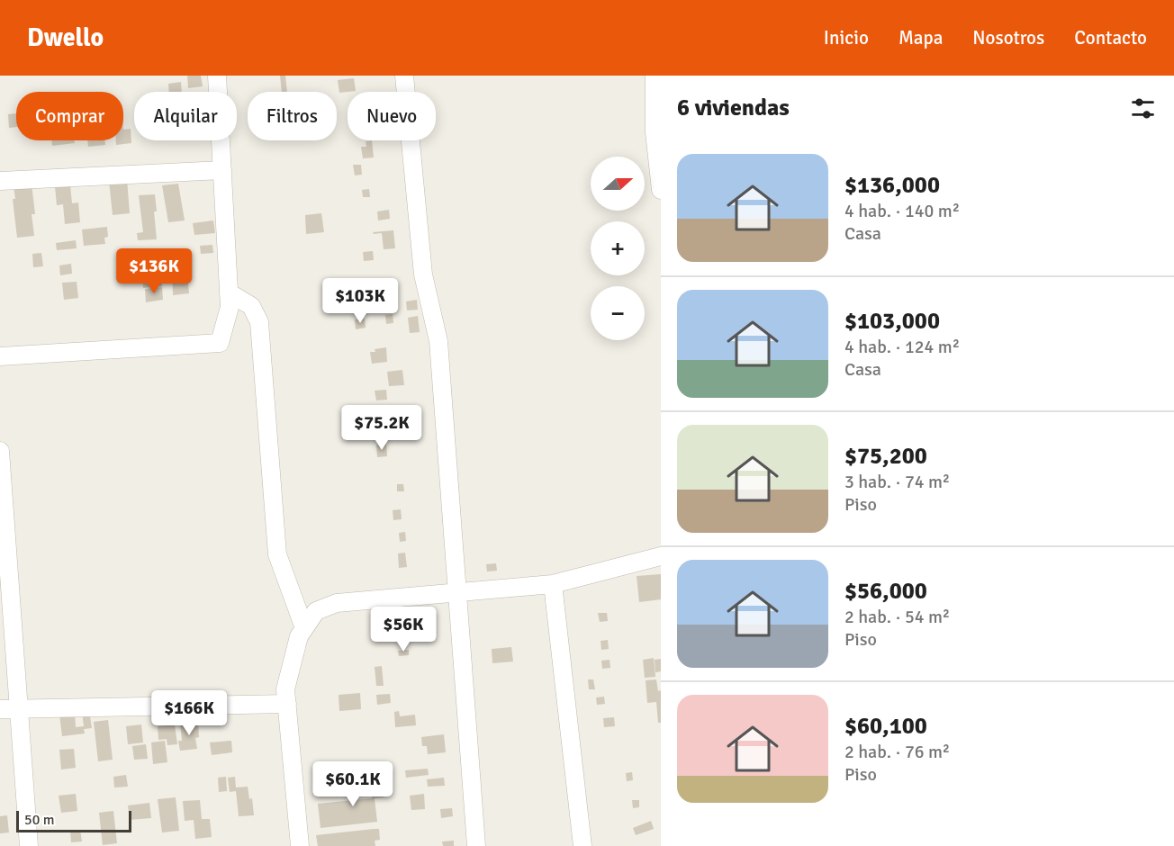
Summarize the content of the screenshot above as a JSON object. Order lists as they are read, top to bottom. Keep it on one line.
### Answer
{"scale_bar":"50 m","north":"right","page":{"header":"Dwello","nav":["Inicio","Mapa","Nosotros","Contacto"],"heading":"6 viviendas","chip":["Comprar","Alquilar","Filtros","Nuevo"],"list":[{"name":"$136,000","note":"4 hab. · 140 m² · Casa"},{"name":"$103,000","note":"4 hab. · 124 m² · Casa"},{"name":"$75,200","note":"3 hab. · 74 m² · Piso"},{"name":"$56,000","note":"2 hab. · 54 m² · Piso"},{"name":"$60,100","note":"2 hab. · 76 m² · Piso"}],"map_buttons":["+","−"],"price":["$136K","$103K","$75.2K","$56K","$166K","$60.1K"],"scale":"50 m"}}
